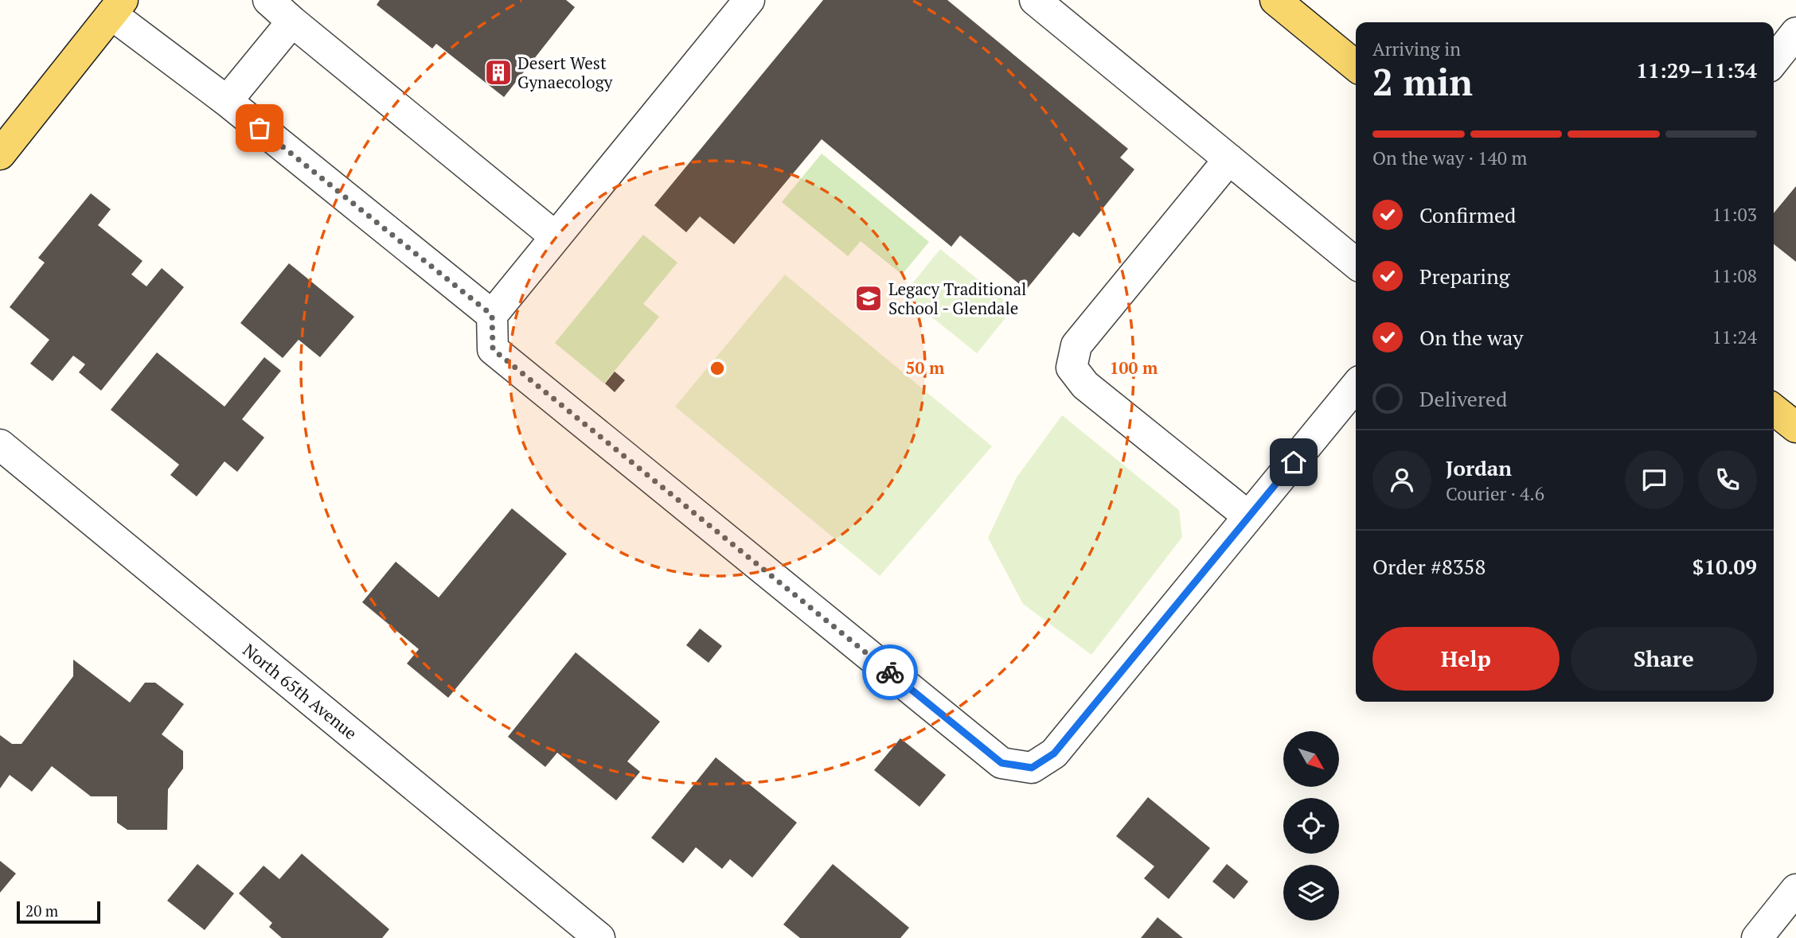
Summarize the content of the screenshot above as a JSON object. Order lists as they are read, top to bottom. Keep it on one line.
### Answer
{"streets":{"street":["North 65th Avenue"]},"places":{"building":["Desert West Gynaecology"],"school or university":["Legacy Traditional School - Glendale"]},"scale_bar":"20 m","north":"bottom right","page":{"heading":["2 min","Arriving in","11:29–11:34"],"panel":["Jordan","Courier · 4.6","Order #8358","$10.09"],"bar":"On the way · 140 m","list":[["Confirmed","11:03"],["Preparing","11:08"],["On the way","11:24"],"Delivered"],"buttons":["Help","Share"],"scale":"20 m"},"rings":["50 m","100 m"]}
